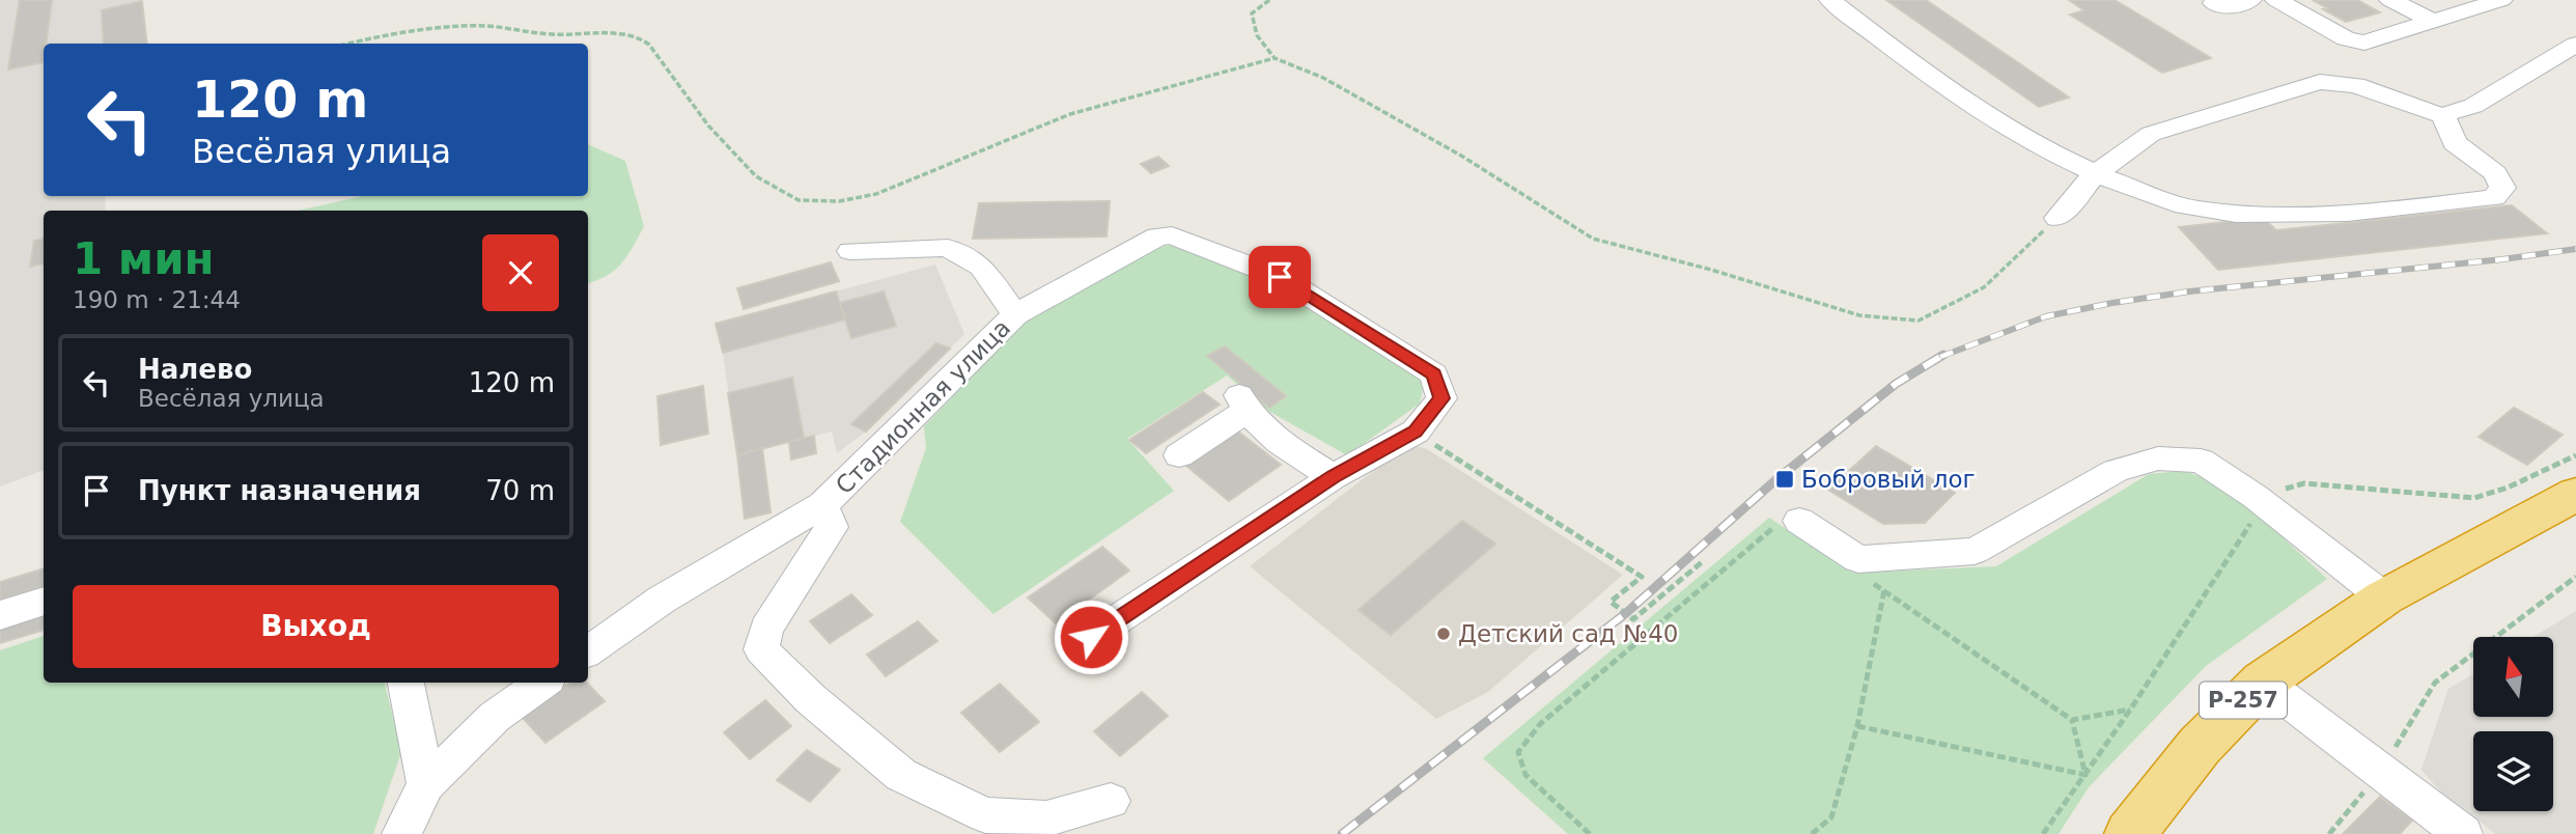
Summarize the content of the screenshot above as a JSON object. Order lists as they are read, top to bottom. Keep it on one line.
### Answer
{"streets":{"highway":["Р-257"],"street":["Стадионная улица"]},"places":{"transit":["Бобровый лог"],"other":["Детский сад №40"]},"north":"top","page":{"turn":["120 m","Весёлая улица"],"heading":["1 мин","190 m · 21:44"],"list":[{"name":"Налево","note":"Весёлая улица","value":"120 m"},{"name":"Пункт назначения","value":"70 m"}],"buttons":"Выход"}}
